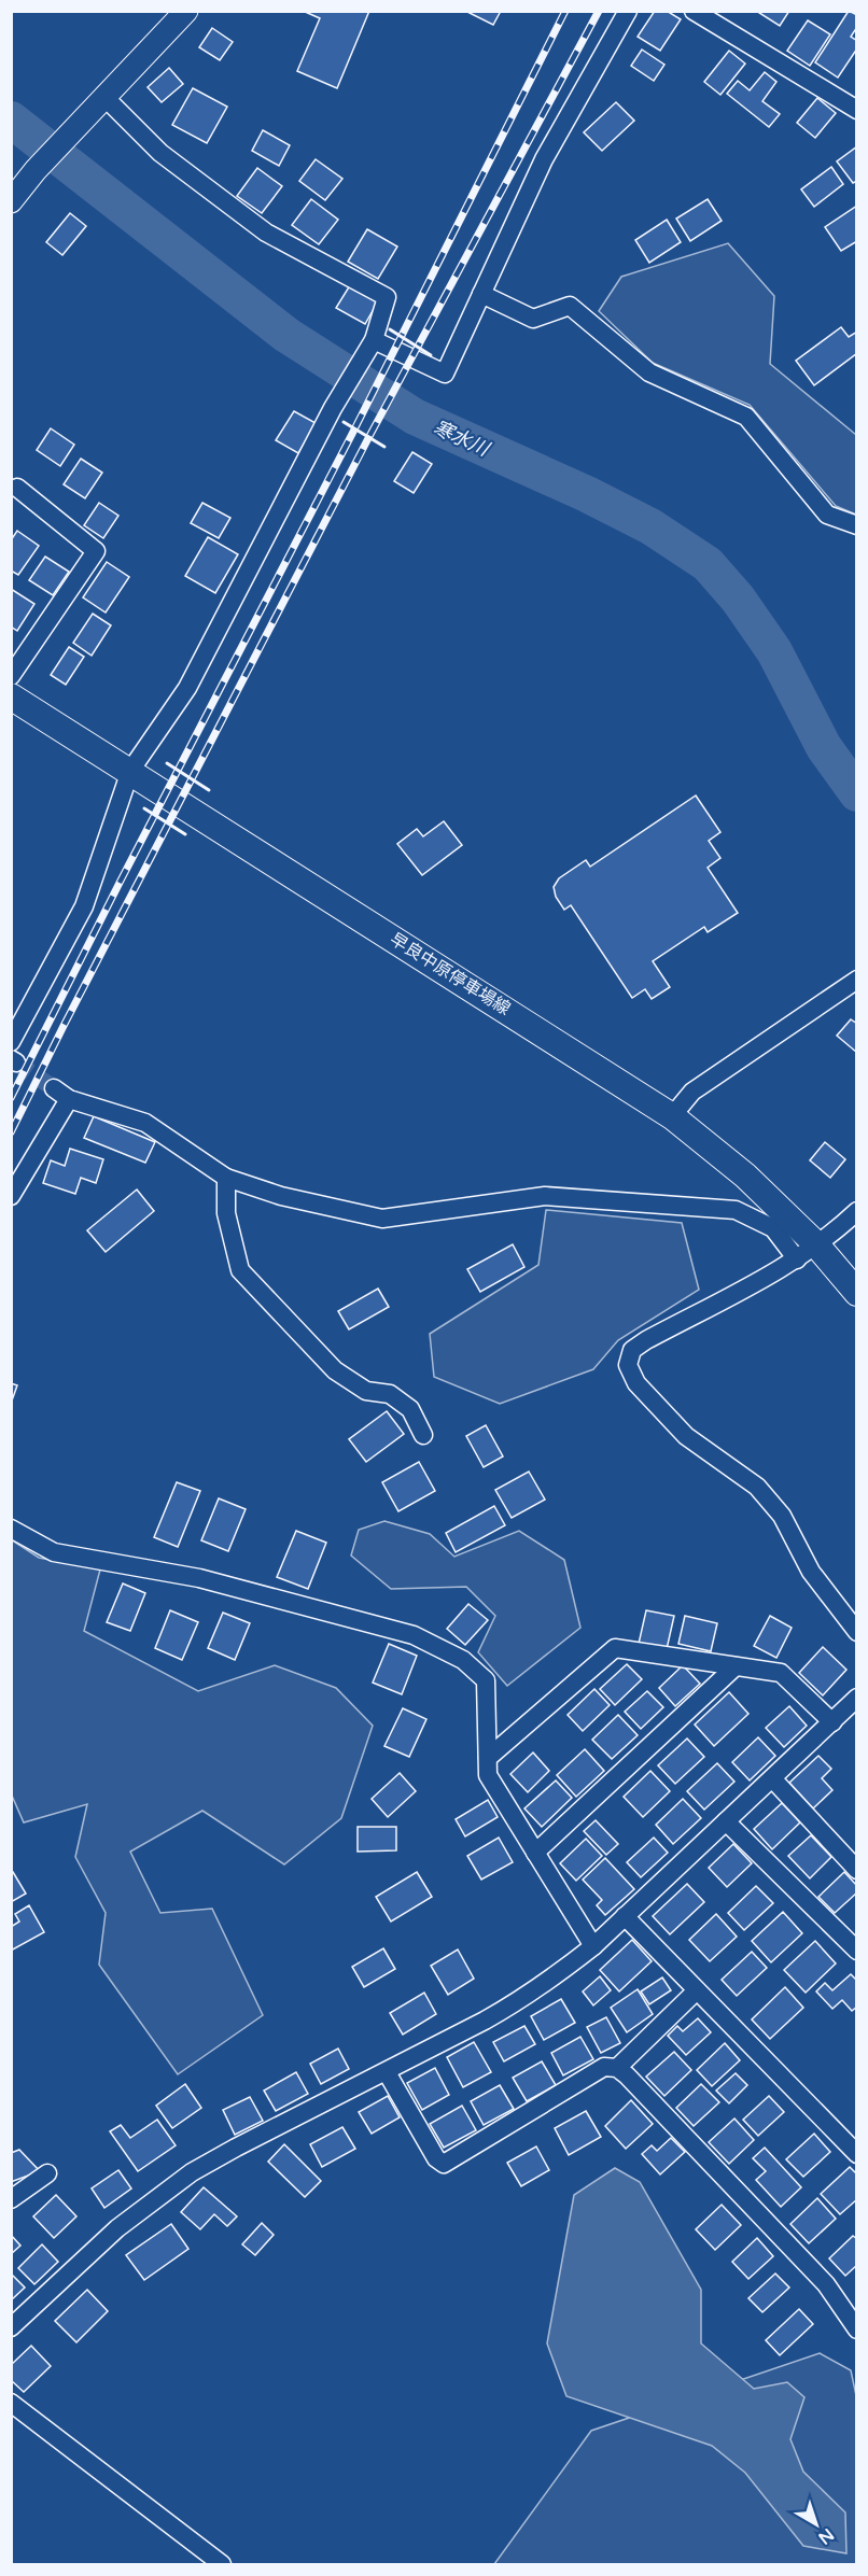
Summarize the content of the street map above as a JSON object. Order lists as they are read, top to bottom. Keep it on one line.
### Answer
{"streets":{"main road":["早良中原停車場線"]},"water":["寒水川"],"north":"bottom right"}
